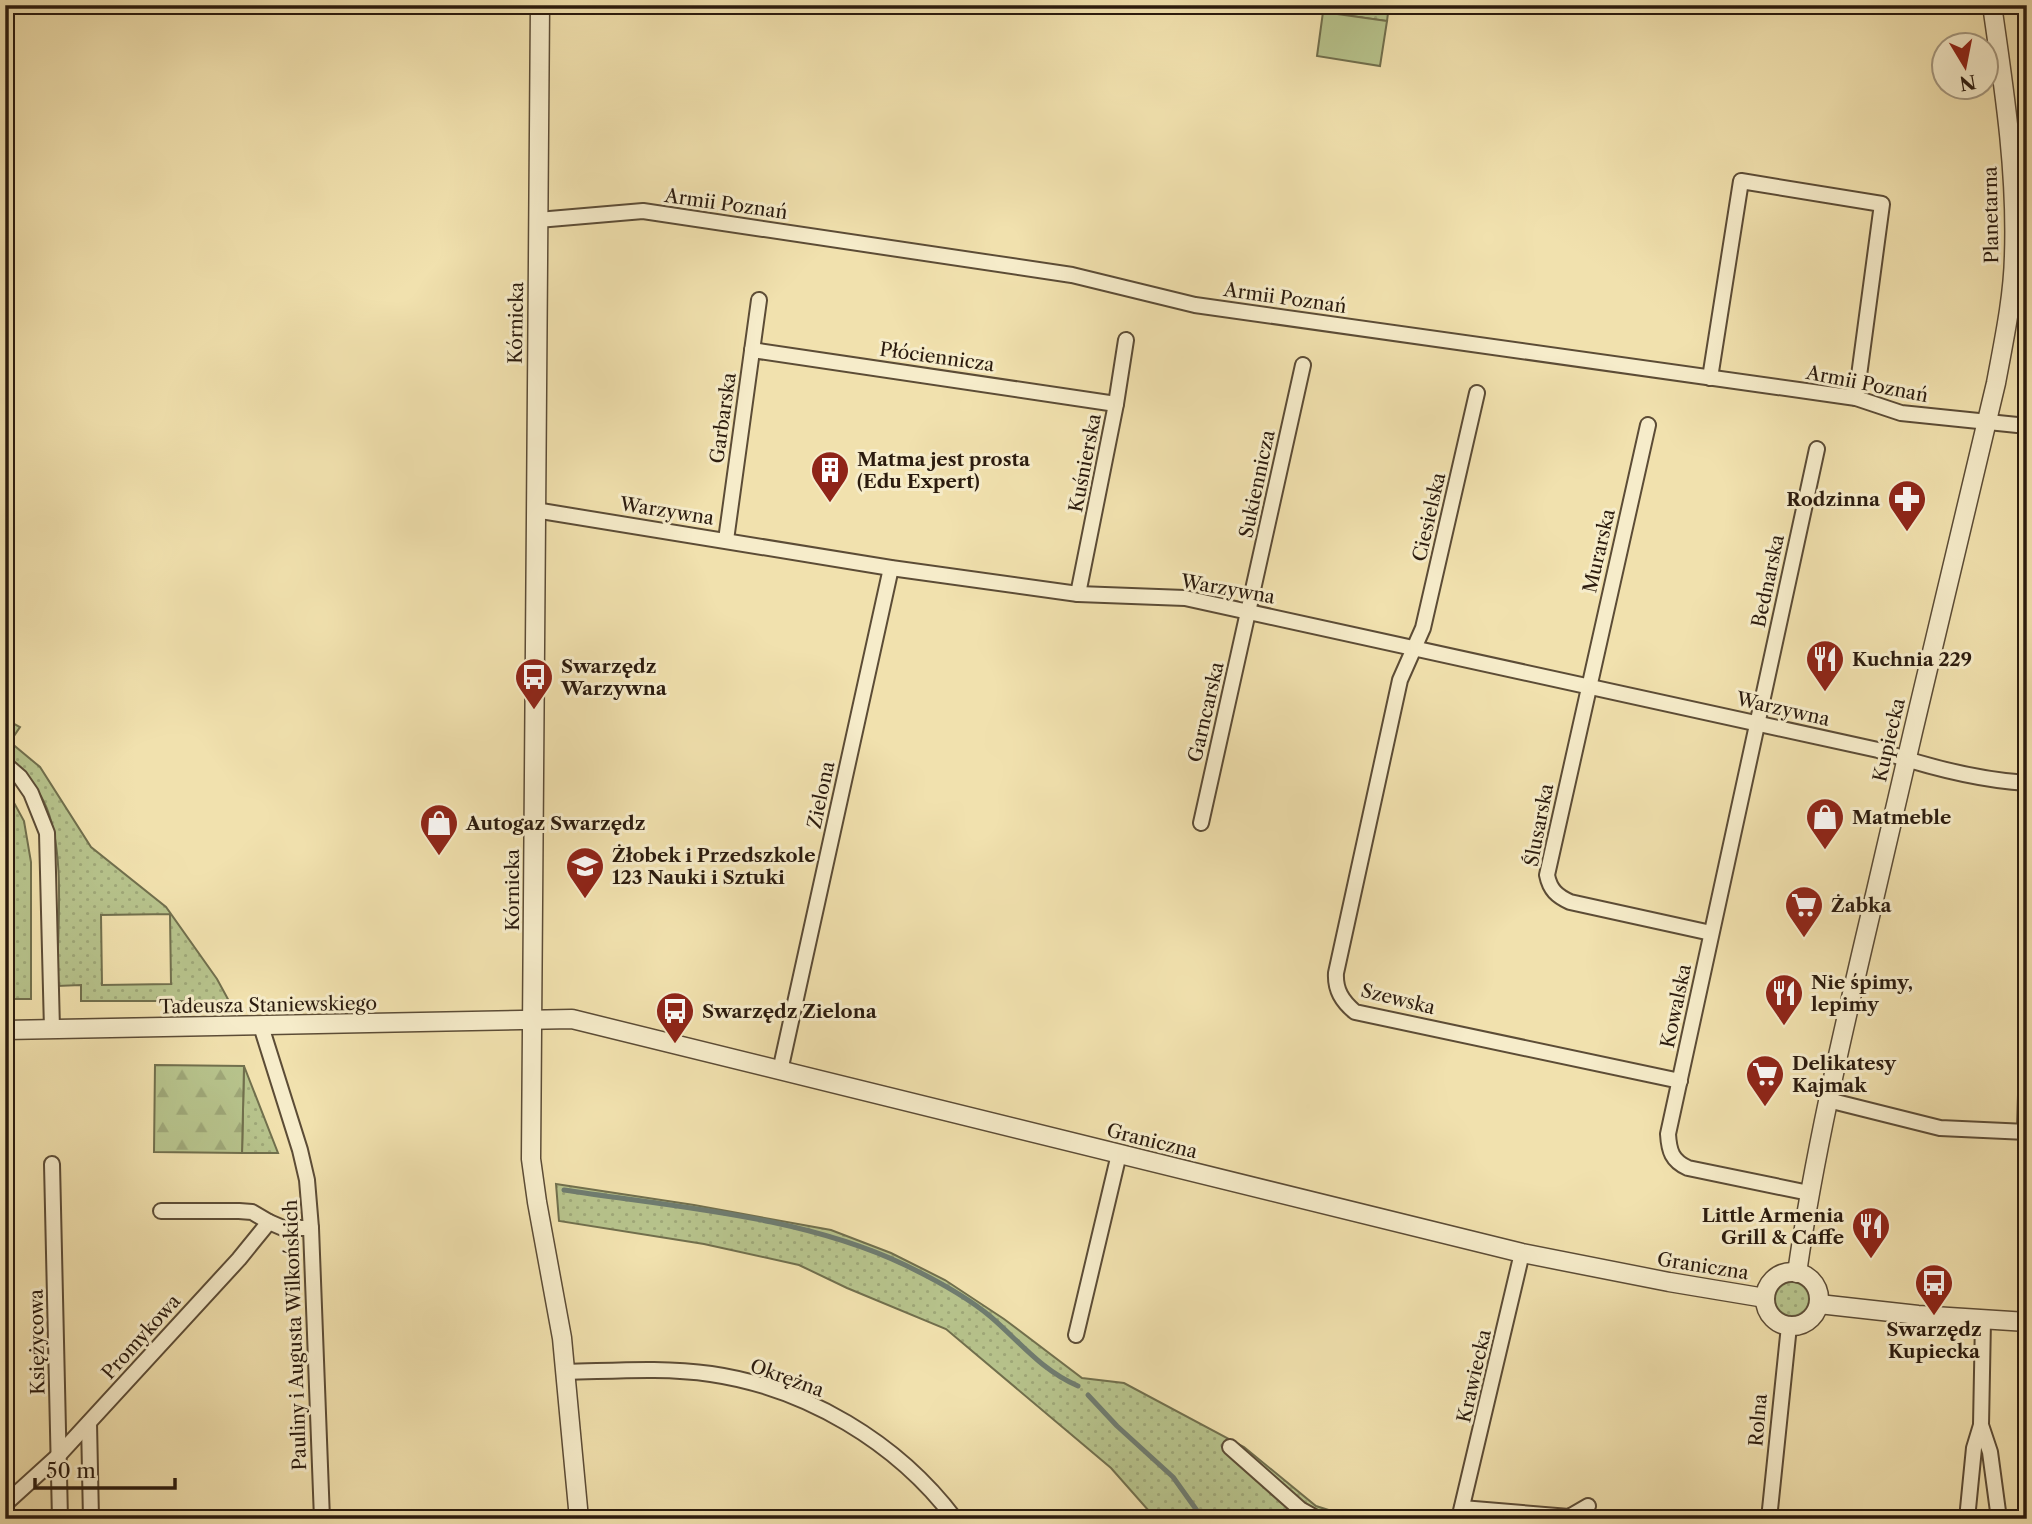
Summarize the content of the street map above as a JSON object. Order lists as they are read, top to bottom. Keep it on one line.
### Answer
{"streets":{"street":["Armii Poznań","Planetarna","Kórnicka","Płóciennicza","Garbarska","Kuśnierska","Sukiennicza","Warzywna","Ciesielska","Murarska","Bednarska","Garncarska","Kupiecka","Zielona","Ślusarska","Szewska","Tadeusza Staniewskiego","Kowalska","Graniczna","Pauliny i Augusta Wilkońskich","Promykowa","Księżycowa","Krawiecka","Okrężna","Rolna"]},"crossings":[["Armii Poznań","Planetarna"],["Armii Poznań","Kórnicka"],["Armii Poznań","Kupiecka"],["Planetarna","Kupiecka"],["Kórnicka","Warzywna"],["Kórnicka","Tadeusza Staniewskiego"],["Kórnicka","Graniczna"],["Kórnicka","Okrężna"],["Płóciennicza","Garbarska"],["Płóciennicza","Kuśnierska"],["Garbarska","Warzywna"],["Kuśnierska","Warzywna"],["Sukiennicza","Warzywna"],["Sukiennicza","Garncarska"],["Warzywna","Ciesielska"],["Warzywna","Murarska"],["Warzywna","Bednarska"],["Warzywna","Garncarska"],["Warzywna","Kupiecka"],["Warzywna","Zielona"],["Warzywna","Ślusarska"],["Warzywna","Szewska"],["Warzywna","Kowalska"],["Ciesielska","Szewska"],["Murarska","Ślusarska"],["Bednarska","Kowalska"],["Kupiecka","Kowalska"],["Kupiecka","Graniczna"],["Kupiecka","Rolna"],["Zielona","Graniczna"],["Ślusarska","Kowalska"],["Szewska","Kowalska"],["Tadeusza Staniewskiego","Graniczna"],["Tadeusza Staniewskiego","Pauliny i Augusta Wilkońskich"],["Graniczna","Krawiecka"],["Graniczna","Rolna"],["Promykowa","Księżycowa"]],"places":{"building":["Matma jest prosta (Edu Expert)"],"pharmacy":["Rodzinna"],"restaurant":["Kuchnia 229","Nie śpimy, lepimy","Little Armenia Grill & Caffe"],"bus stop":["Swarzędz Warzywna","Swarzędz Zielona","Swarzędz Kupiecka"],"shop":["Matmeble","Autogaz Swarzędz"],"school or university":["Żłobek i Przedszkole 123 Nauki i Sztuki"],"supermarket":["Żabka","Delikatesy Kajmak"]},"scale_bar":"50 m","north":"bottom"}
